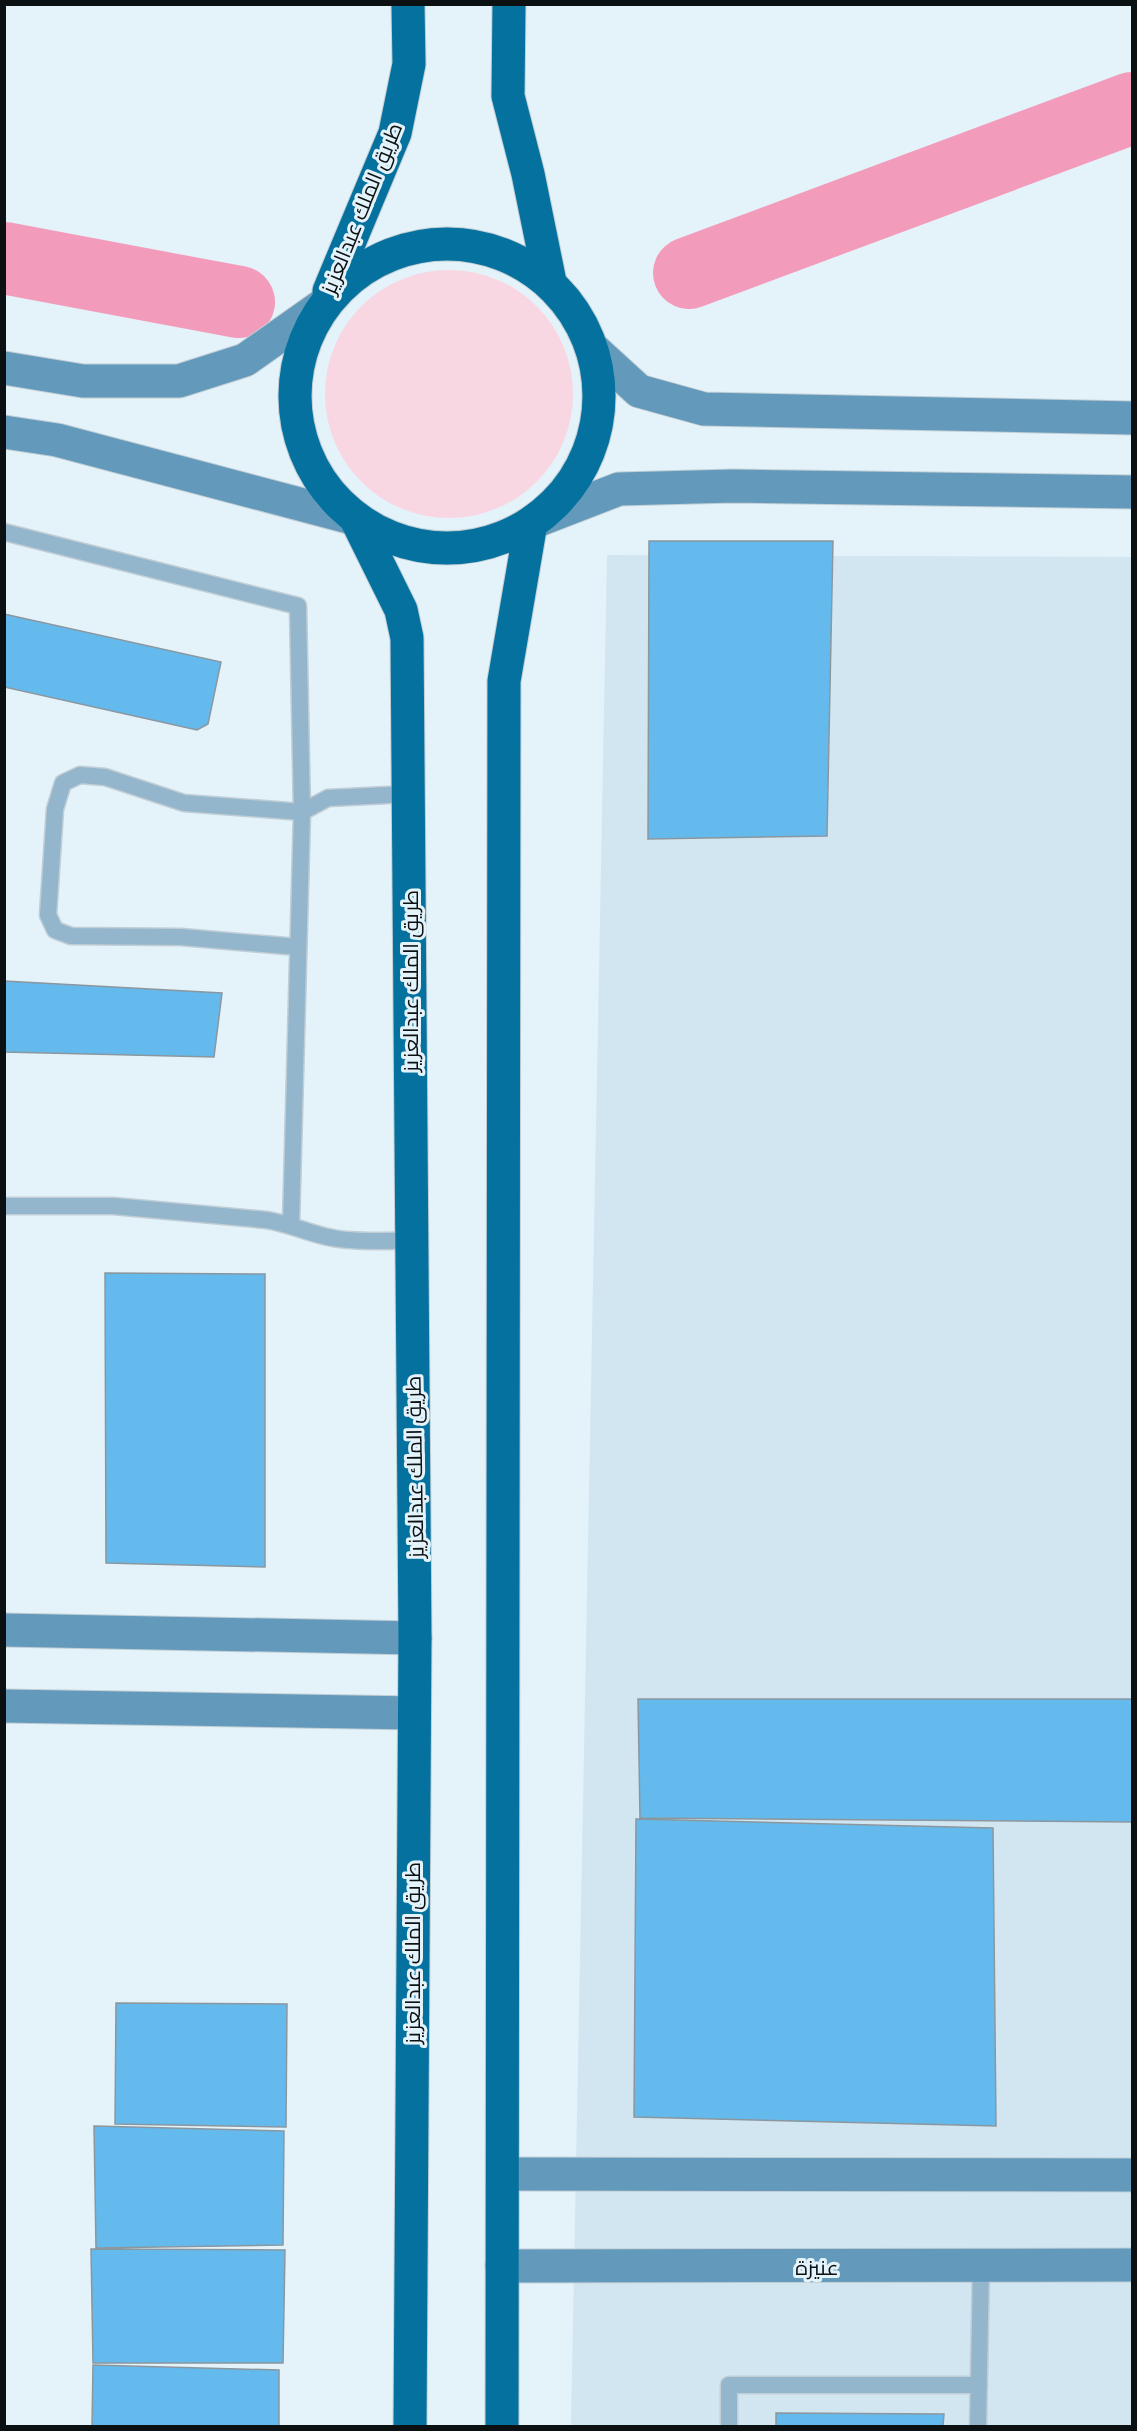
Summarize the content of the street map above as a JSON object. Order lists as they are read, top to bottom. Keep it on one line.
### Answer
{"streets":{"highway":["طريق الملك عبدالعزيز"],"street":["عنيزة"]}}
